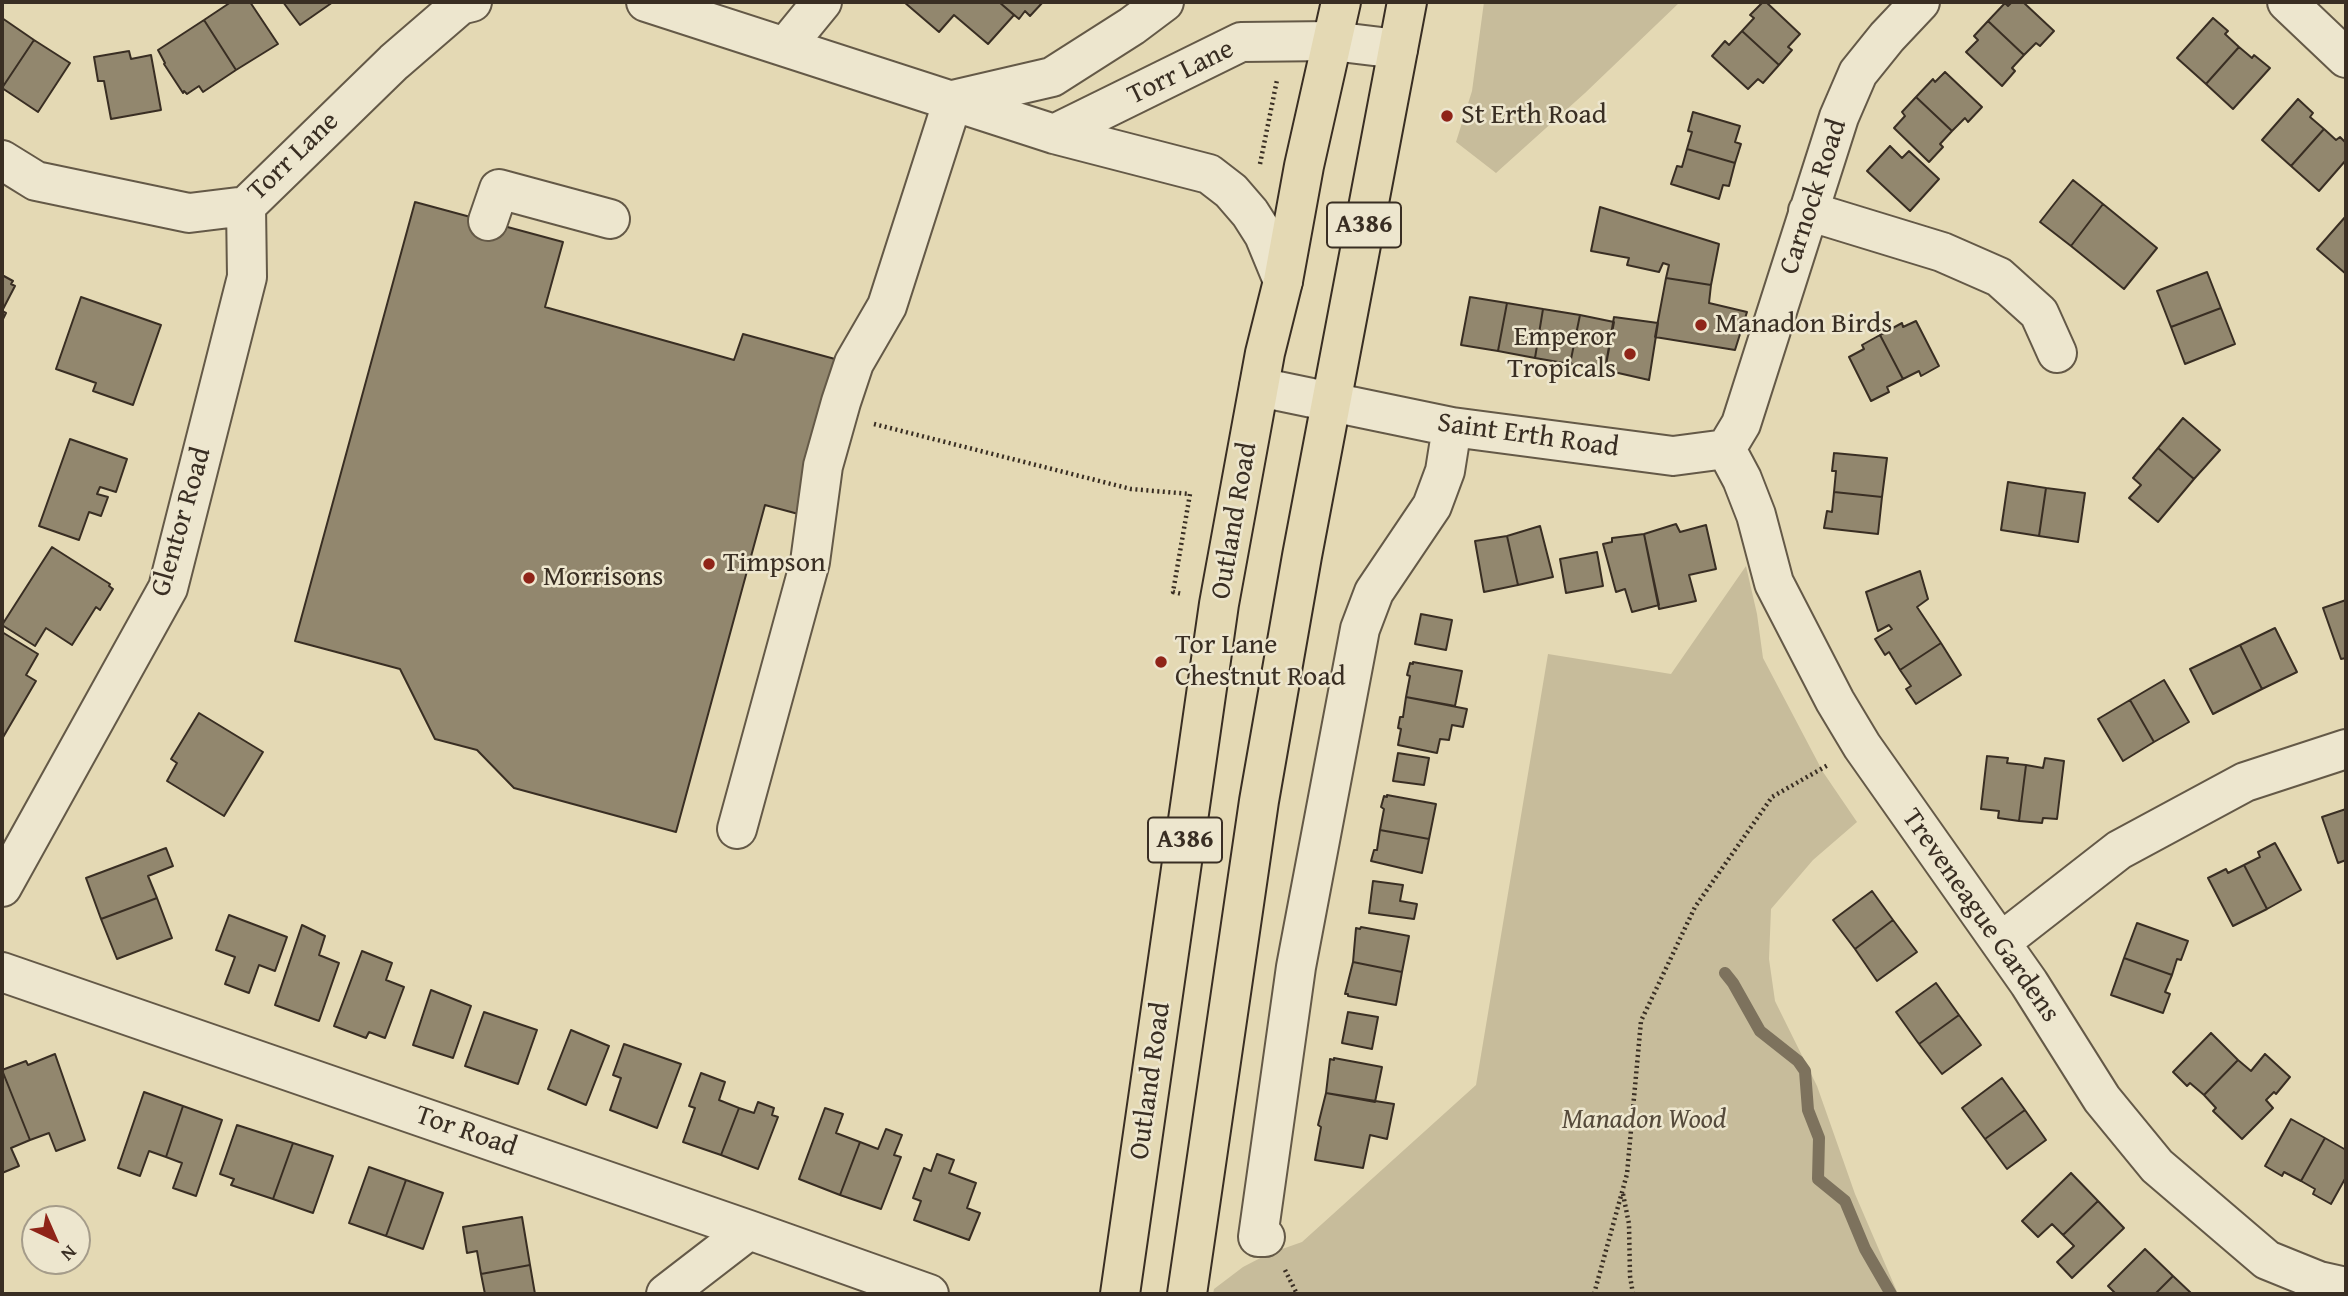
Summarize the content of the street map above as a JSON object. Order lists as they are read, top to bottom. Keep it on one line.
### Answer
{"streets":{"main road":["A386","Outland Road"],"street":["Torr Lane","Carnock Road","Saint Erth Road","Glentor Road","Treveneague Gardens","Tor Road"]},"crossings":[["Torr Lane","A386"],["Torr Lane","Outland Road"],["Torr Lane","Glentor Road"],["Carnock Road","Saint Erth Road"],["Carnock Road","Treveneague Gardens"],["A386","Saint Erth Road"],["Saint Erth Road","Outland Road"],["Saint Erth Road","Treveneague Gardens"]],"parks":["Manadon Wood"],"places":["St Erth Road","Manadon Birds","Emperor Tropicals","Timpson","Morrisons","Tor Lane Chestnut Road"],"north":"bottom right"}
